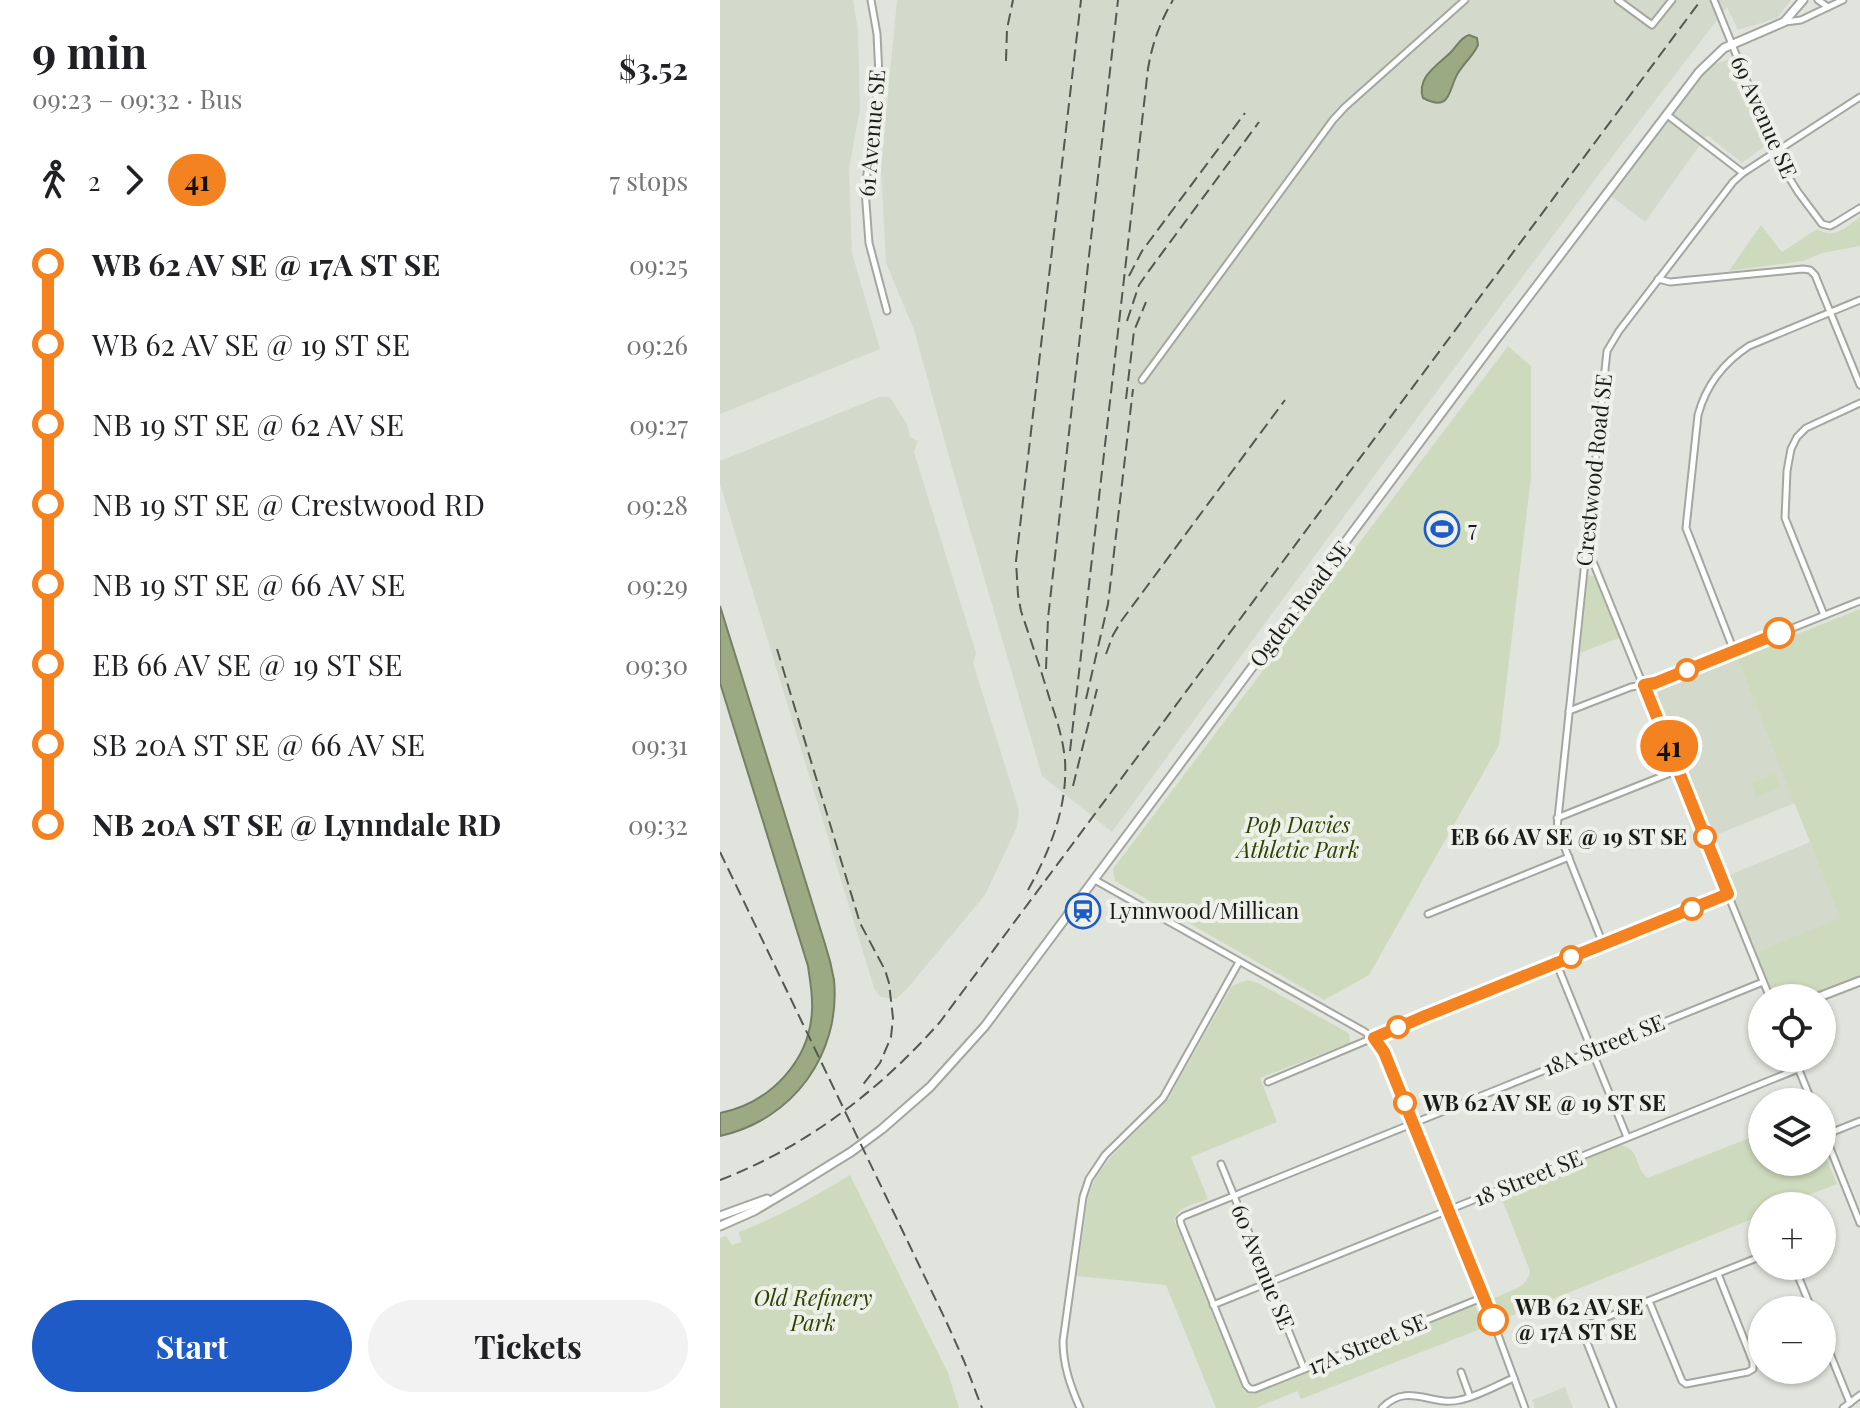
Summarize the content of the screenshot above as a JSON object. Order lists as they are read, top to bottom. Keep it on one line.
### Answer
{"streets":{"street":["69 Avenue SE","61 Avenue SE","Crestwood Road SE","Ogden Road SE","18A Street SE","18 Street SE","60 Avenue SE","17A Street SE"]},"crossings":[["69 Avenue SE","Crestwood Road SE"],["69 Avenue SE","Ogden Road SE"],["18A Street SE","18 Street SE"],["18A Street SE","60 Avenue SE"],["18A Street SE","17A Street SE"],["18 Street SE","60 Avenue SE"],["18 Street SE","17A Street SE"],["60 Avenue SE","17A Street SE"]],"parks":["Pop Davies Athletic Park","Old Refinery Park"],"places":{"sports":["7"],"other":["EB 66 AV SE @ 19 ST SE","WB 62 AV SE @ 19 ST SE","WB 62 AV SE @ 17A ST SE"],"station":["Lynnwood/Millican"]},"lines":["bus line 41"],"page":{"heading":["9 min","09:23 – 09:32 · Bus","$3.52"],"on_map":"41","legs":["2","41","7 stops"],"list":[{"name":"WB 62 AV SE @ 17A ST SE","value":"09:25"},{"name":"WB 62 AV SE @ 19 ST SE","value":"09:26"},{"name":"NB 19 ST SE @ 62 AV SE","value":"09:27"},{"name":"NB 19 ST SE @ Crestwood RD","value":"09:28"},{"name":"NB 19 ST SE @ 66 AV SE","value":"09:29"},{"name":"EB 66 AV SE @ 19 ST SE","value":"09:30"},{"name":"SB 20A ST SE @ 66 AV SE","value":"09:31"},{"name":"NB 20A ST SE @ Lynndale RD","value":"09:32"}],"map_buttons":["+","−"],"buttons":["Start","Tickets"]}}
